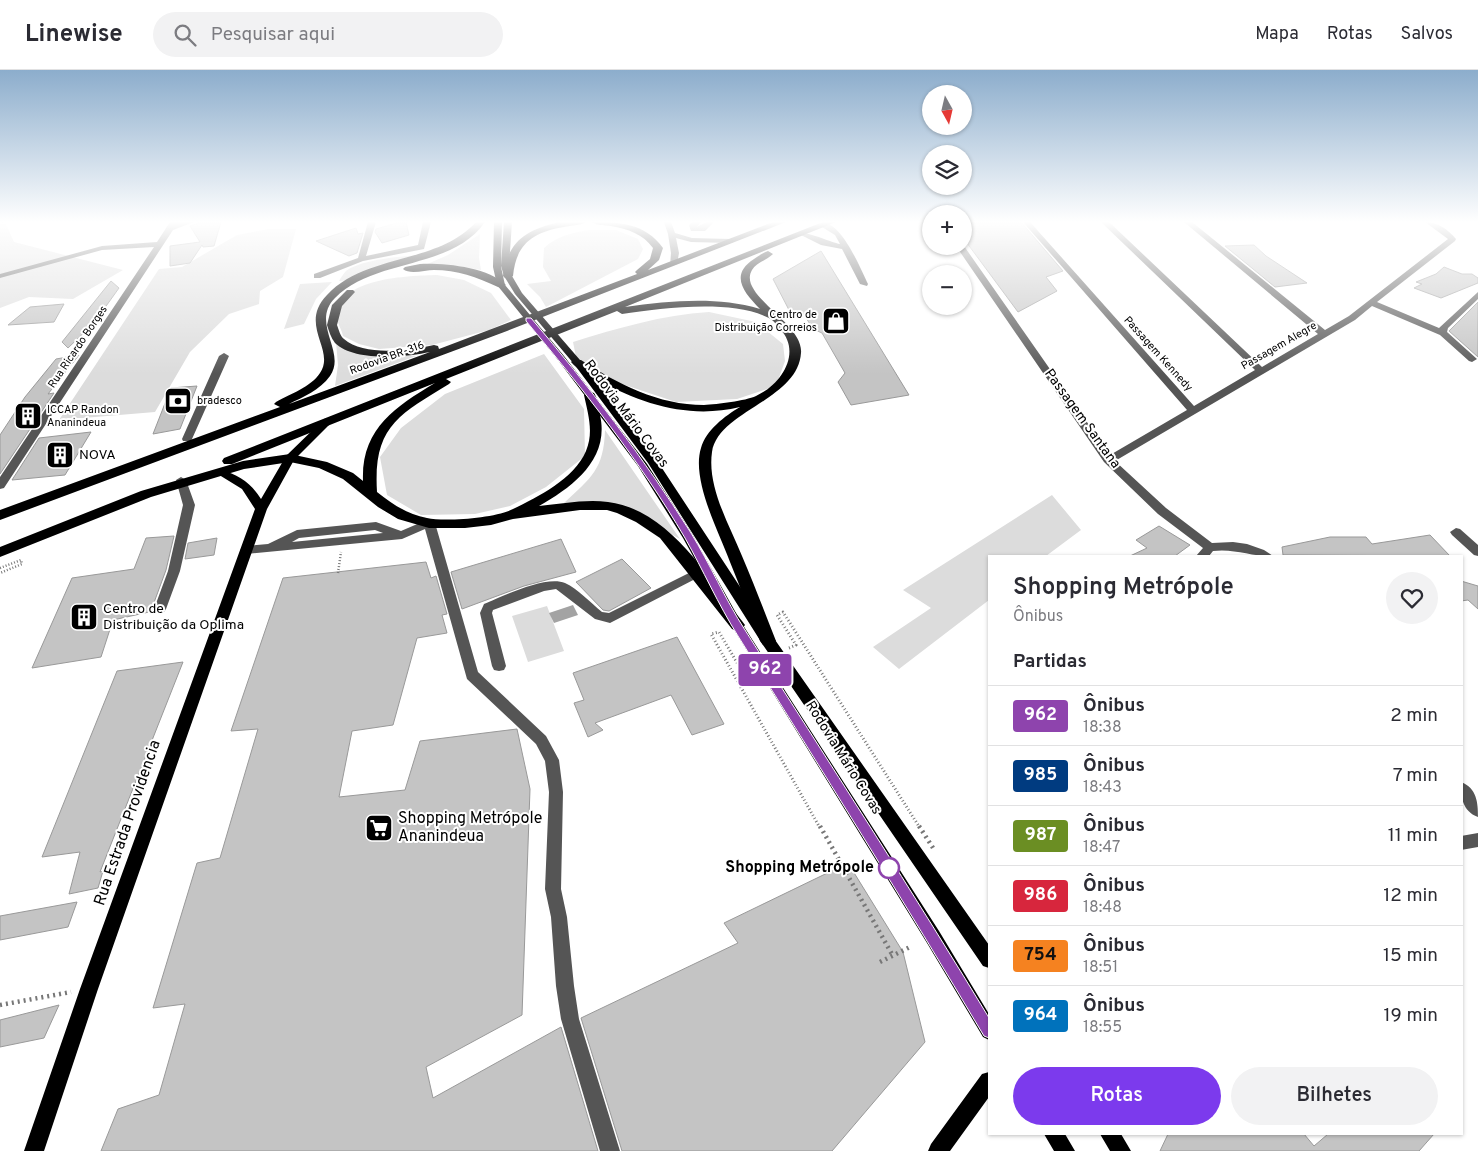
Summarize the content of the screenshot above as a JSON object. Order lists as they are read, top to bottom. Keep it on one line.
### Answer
{"streets":{"highway":["Rodovia BR-316"],"main road":["Rodovia Mário Covas","Rua Estrada Providencia"],"street":["Passagem Alegre","Rua Ricardo Borges","Passagem Kennedy","Passagem Santana"]},"crossings":[["Passagem Alegre","Passagem Kennedy"],["Passagem Alegre","Passagem Santana"]],"places":{"shop":["Centro de Distribuição Correios"],"bank":["bradesco"],"building":["ICCAP Randon Ananindeua","NOVA","Centro de Distribuição da Oplima"],"supermarket":["Shopping Metrópole Ananindeua"],"other":["Shopping Metrópole"]},"lines":["bus line 962"],"north":"bottom","page":{"header":"Linewise","search":"Pesquisar aqui","nav":["Mapa","Rotas","Salvos"],"on_map":"962","map_buttons":["+","−"],"heading":[["Shopping Metrópole","Ônibus"],"Partidas"],"list":[{"mark":"962","name":"Ônibus","note":"18:38","value":"2 min"},{"mark":"985","name":"Ônibus","note":"18:43","value":"7 min"},{"mark":"987","name":"Ônibus","note":"18:47","value":"11 min"},{"mark":"986","name":"Ônibus","note":"18:48","value":"12 min"},{"mark":"754","name":"Ônibus","note":"18:51","value":"15 min"},{"mark":"964","name":"Ônibus","note":"18:55","value":"19 min"}],"buttons":["Rotas","Bilhetes"]}}
